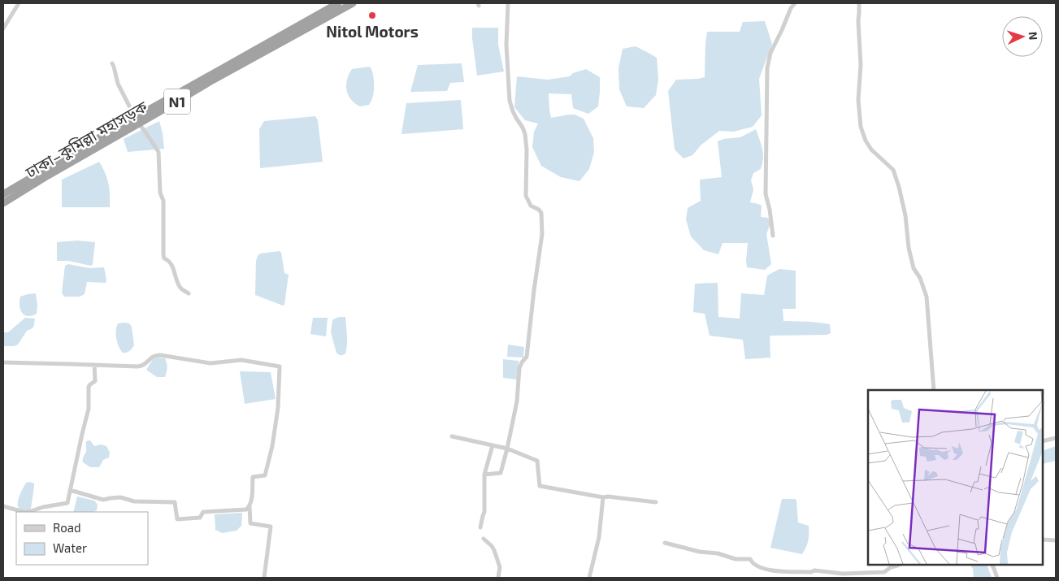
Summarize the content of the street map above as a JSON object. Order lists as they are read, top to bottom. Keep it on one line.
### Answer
{"streets":{"highway":["N1","ঢাকা–কুমিল্লা মহাসড়ক"]},"places":["Nitol Motors"],"legend":["Road","Water"],"north":"right"}
